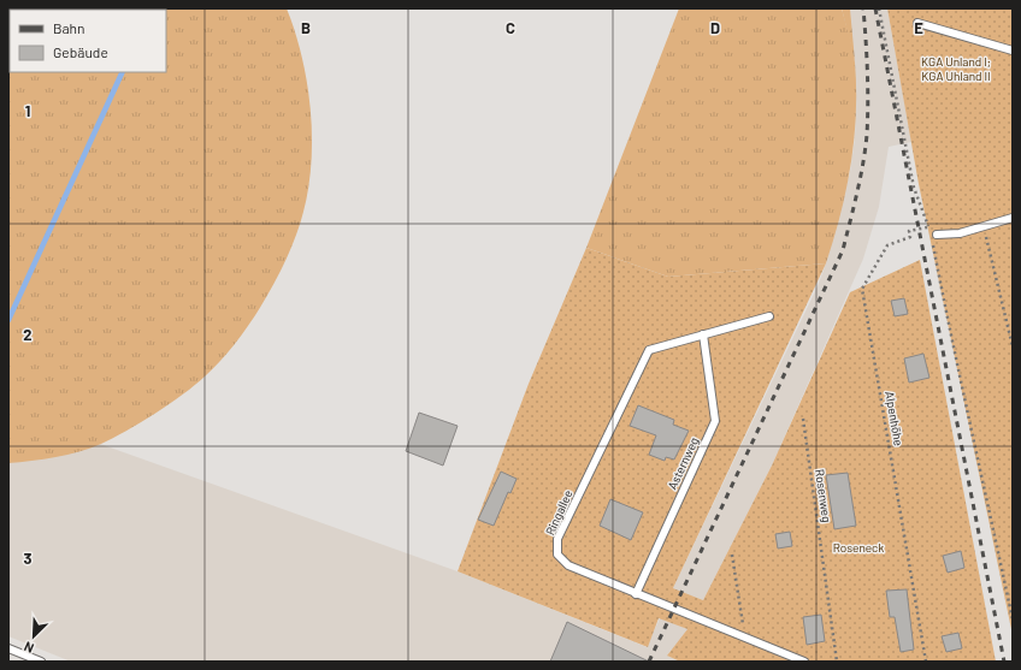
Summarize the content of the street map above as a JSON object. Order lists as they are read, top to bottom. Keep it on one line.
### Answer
{"streets":{"lane":["Asternweg","Ringallee"],"path":["Alpenhöhe","Rosenweg"]},"crossings":[["Asternweg","Ringallee"]],"parks":["KGA Unland I; KGA Uhland II","Roseneck"],"legend":["Bahn","Gebäude"],"north":"bottom left","grid":{"columns":["B","C","D","E"],"rows":["1","2","3"]}}
